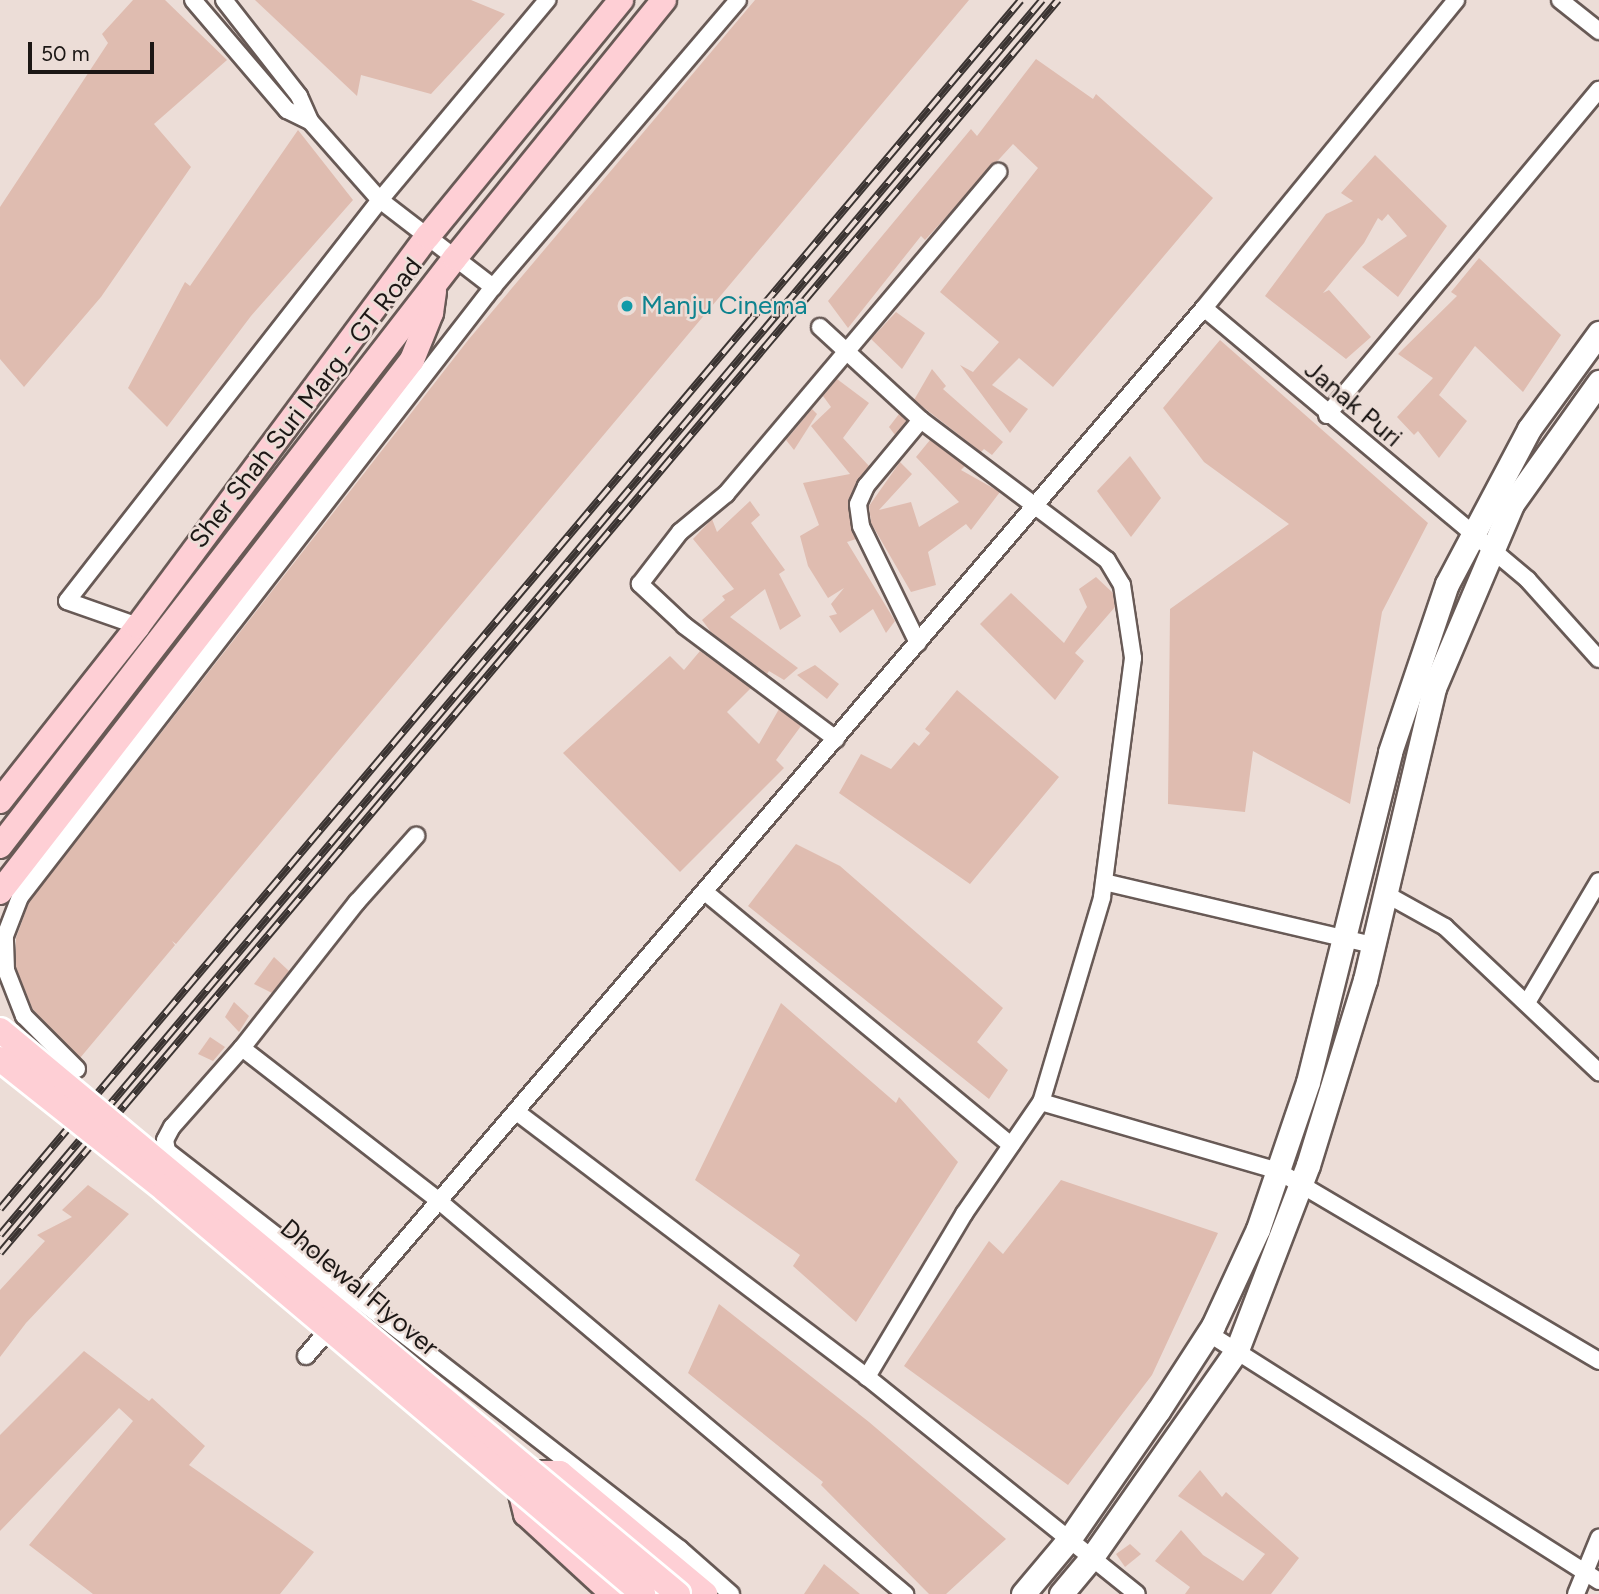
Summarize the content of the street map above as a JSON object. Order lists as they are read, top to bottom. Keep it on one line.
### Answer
{"streets":{"main road":["Sher Shah Suri Marg - GT Road","Dholewal Flyover"],"street":["Janak Puri"]},"places":["Manju Cinema"],"scale_bar":"50 m"}
